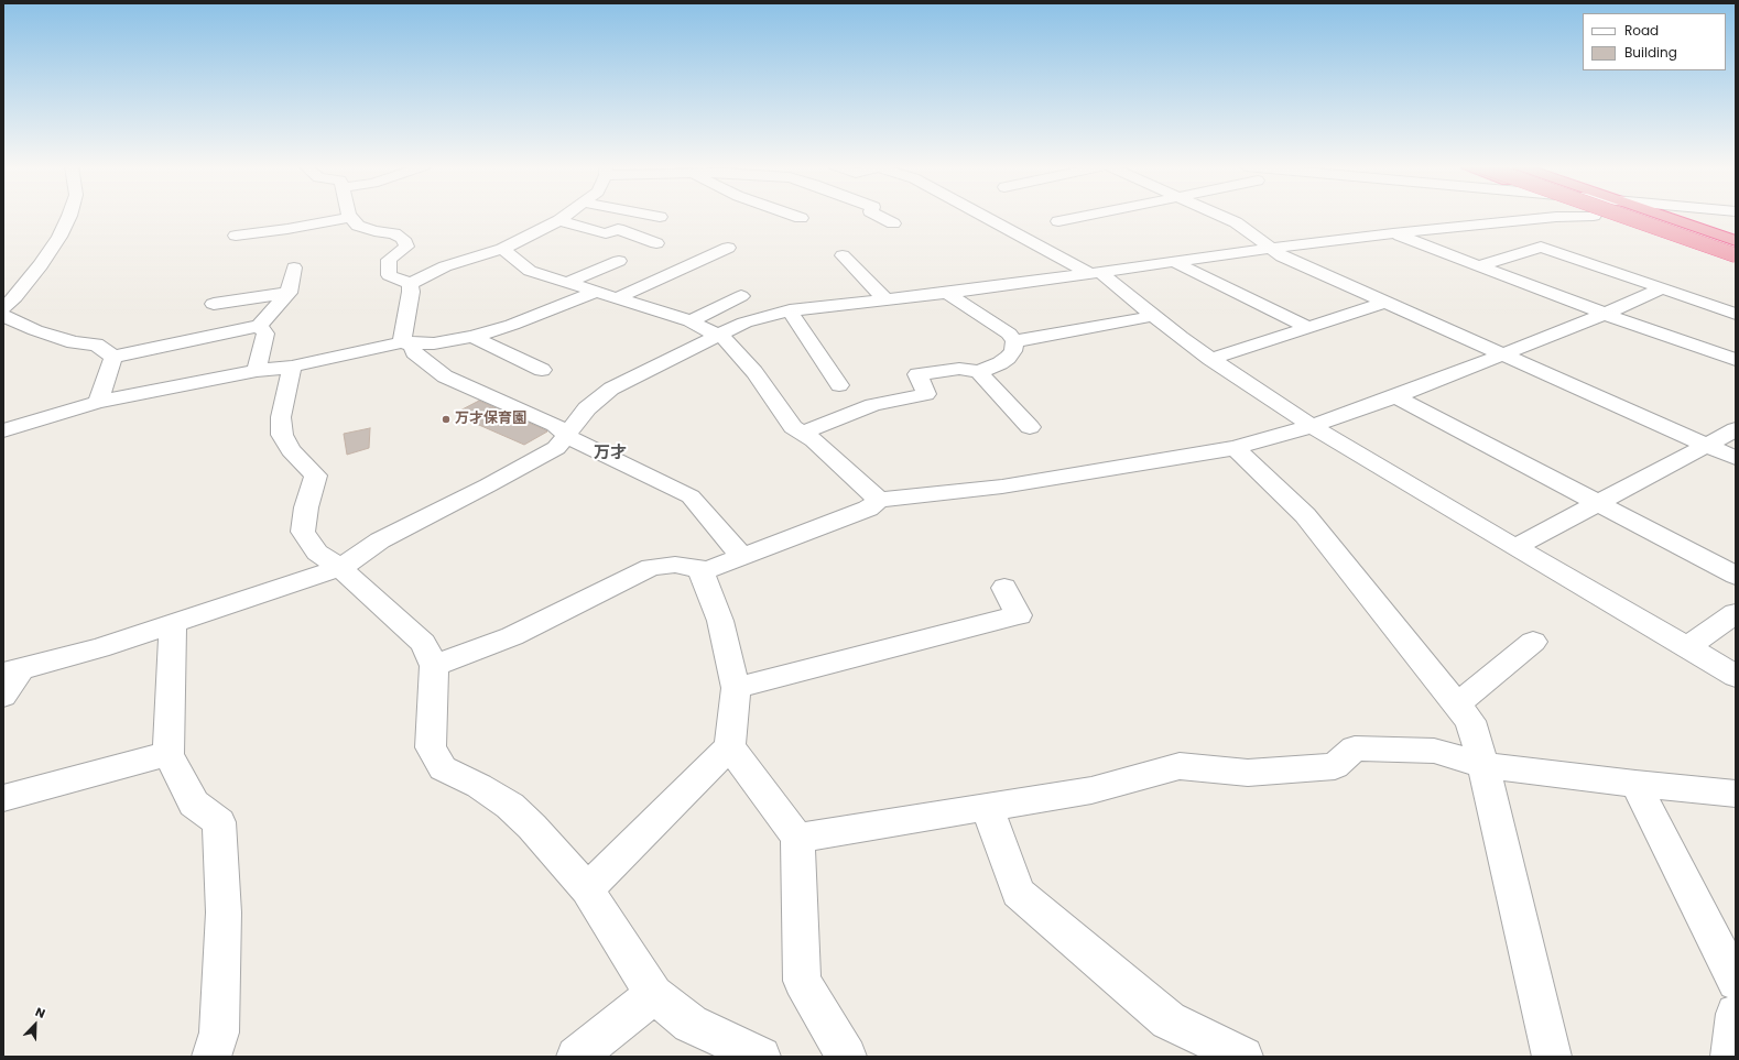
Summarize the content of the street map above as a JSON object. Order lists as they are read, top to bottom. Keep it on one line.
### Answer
{"districts":["万才"],"places":["万才保育園"],"legend":["Road","Building"],"north":"top right"}
